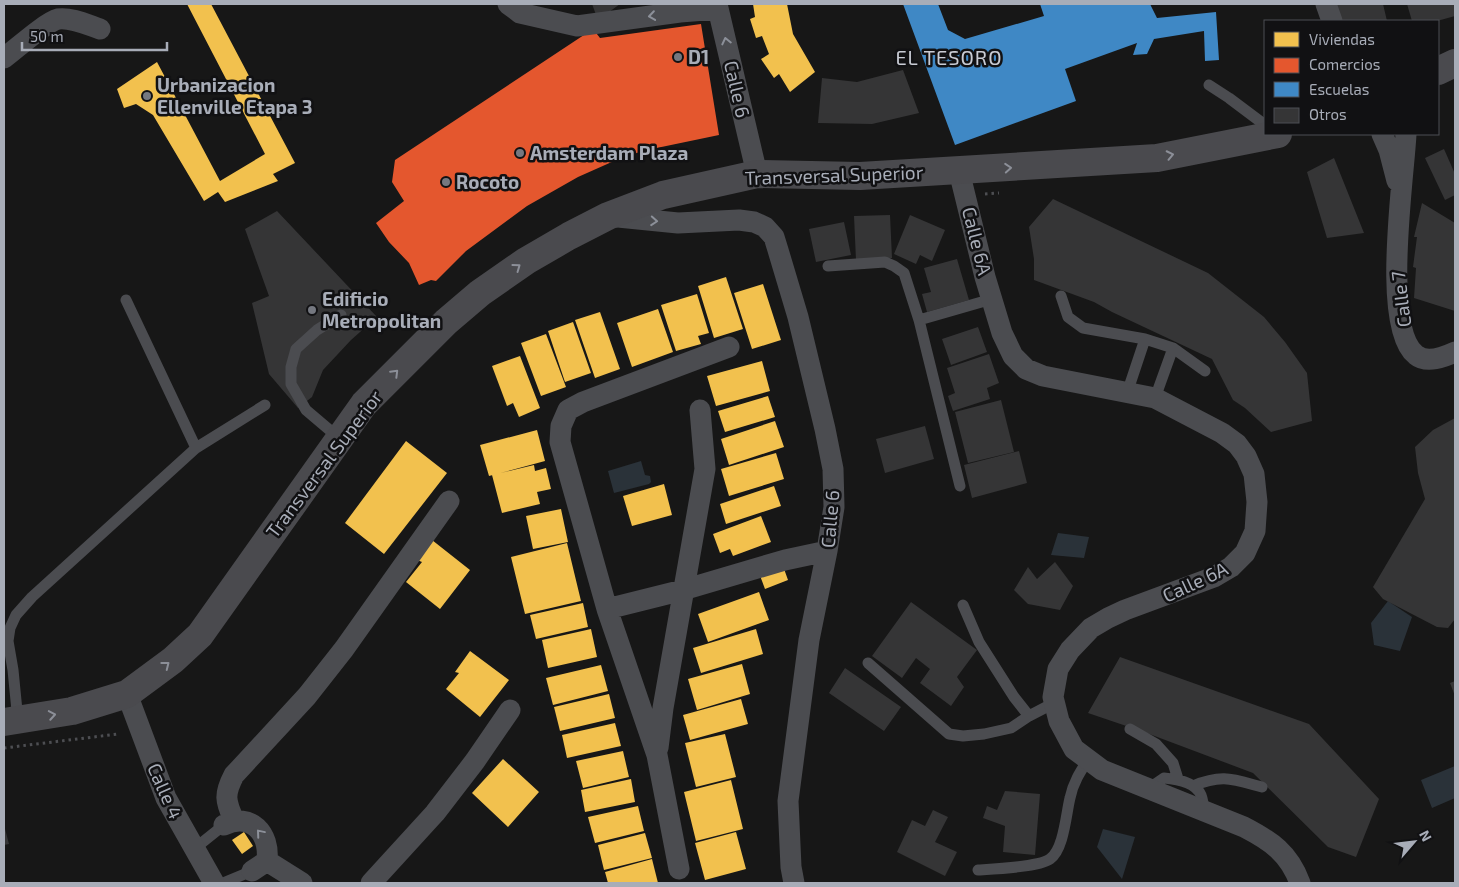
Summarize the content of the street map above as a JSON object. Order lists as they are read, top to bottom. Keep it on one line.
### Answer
{"streets":{"main road":["Transversal Superior"],"street":["Calle 6","Calle 6A","Calle 7","Calle 4"]},"crossings":[["Calle 6","Transversal Superior"],["Transversal Superior","Calle 6A"],["Transversal Superior","Calle 4"]],"one_way":["Transversal Superior"],"districts":["EL TESORO"],"places":["D1","Urbanizacion Ellenville Etapa 3","Amsterdam Plaza","Rocoto","Edificio Metropolitan"],"legend":["Viviendas","Comercios","Escuelas","Otros"],"scale_bar":"50 m","north":"top right"}
